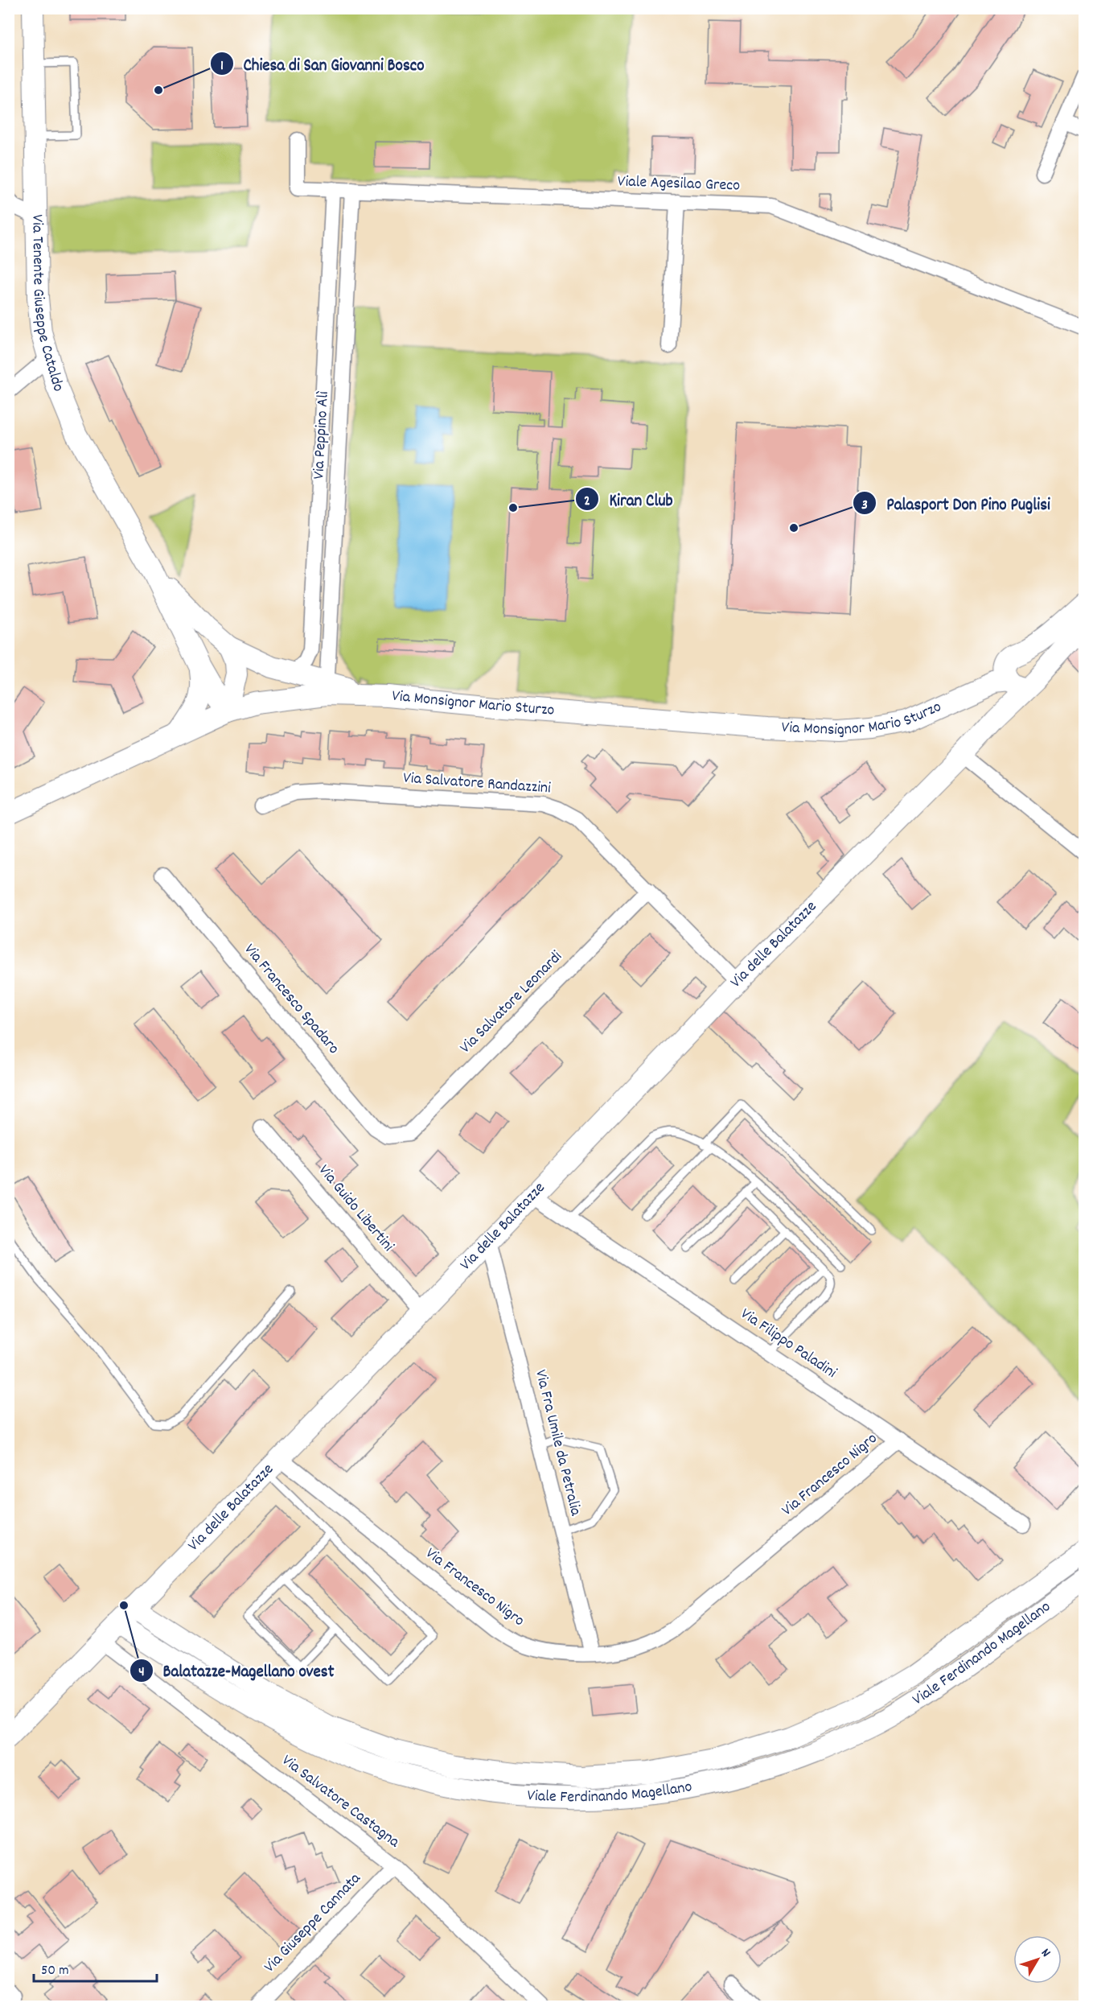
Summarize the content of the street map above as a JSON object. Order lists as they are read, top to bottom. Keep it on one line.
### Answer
{"streets":{"street":["Viale Agesilao Greco","Via Tenente Giuseppe Cataldo","Via Peppino Alì","Via Monsignor Mario Sturzo","Via Salvatore Randazzini","Via delle Balatazze","Via Francesco Spadaro","Via Salvatore Leonardi","Via Guido Libertini","Via Filippo Paladini","Via Fra Umile da Petralia","Via Francesco Nigro","Viale Ferdinando Magellano","Via Salvatore Castagna","Via Giuseppe Cannata"]},"crossings":[["Viale Agesilao Greco","Via Peppino Alì"],["Via Tenente Giuseppe Cataldo","Via Monsignor Mario Sturzo"],["Via Peppino Alì","Via Monsignor Mario Sturzo"],["Via Monsignor Mario Sturzo","Via delle Balatazze"],["Via Salvatore Randazzini","Via delle Balatazze"],["Via Salvatore Randazzini","Via Salvatore Leonardi"],["Via delle Balatazze","Via Guido Libertini"],["Via delle Balatazze","Via Filippo Paladini"],["Via delle Balatazze","Via Fra Umile da Petralia"],["Via delle Balatazze","Via Francesco Nigro"],["Via delle Balatazze","Viale Ferdinando Magellano"],["Via delle Balatazze","Via Salvatore Castagna"],["Via Francesco Spadaro","Via Salvatore Leonardi"],["Via Filippo Paladini","Via Francesco Nigro"],["Via Fra Umile da Petralia","Via Francesco Nigro"],["Via Salvatore Castagna","Via Giuseppe Cannata"]],"places":["Chiesa di San Giovanni Bosco","Kiran Club","Palasport Don Pino Puglisi","Balatazze-Magellano ovest"],"scale_bar":"50 m","north":"top right"}
